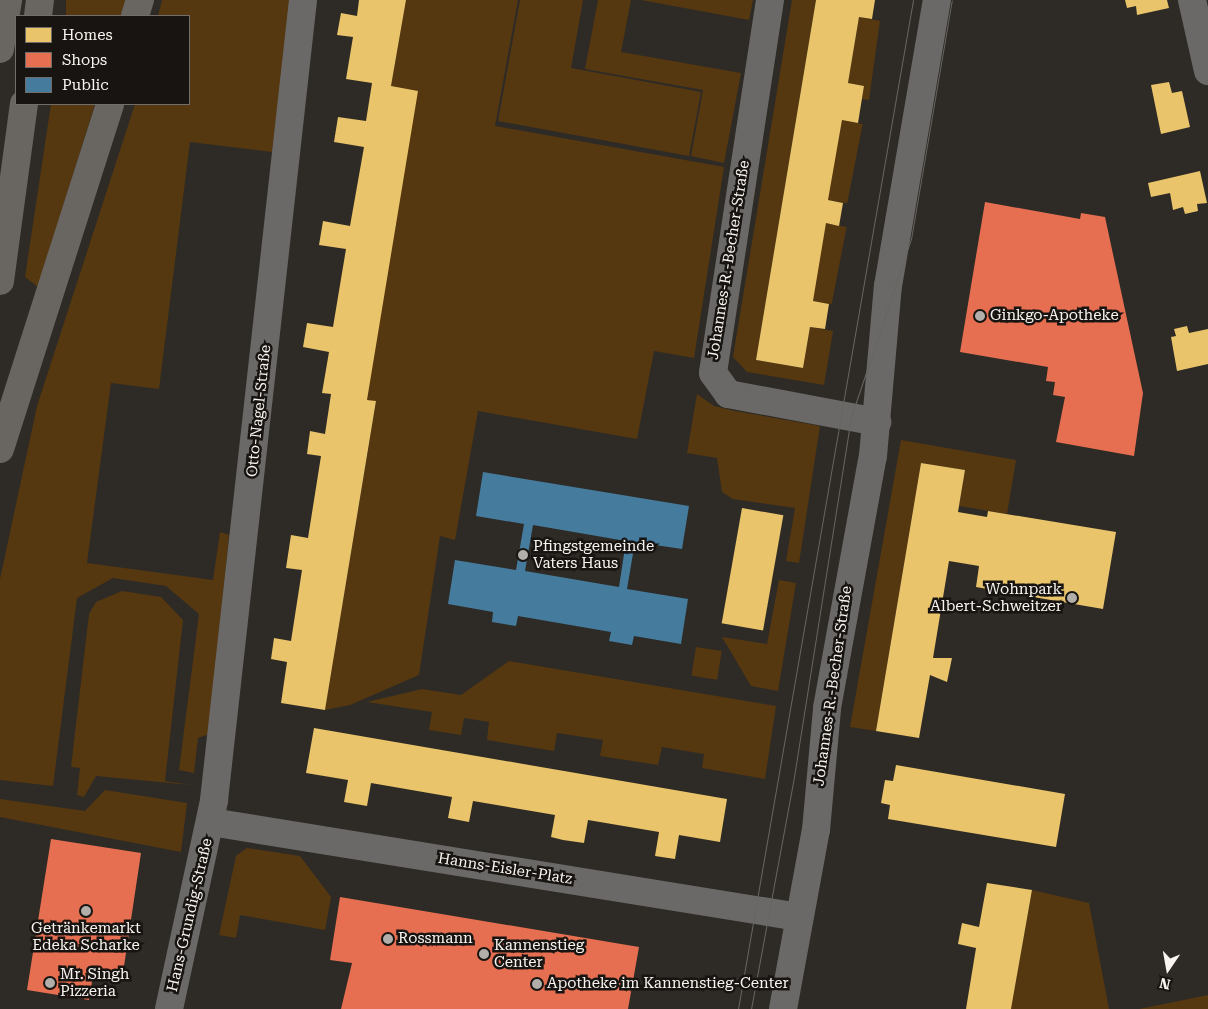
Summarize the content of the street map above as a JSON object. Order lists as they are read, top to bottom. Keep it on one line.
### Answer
{"streets":{"street":["Johannes-R.-Becher-Straße","Otto-Nagel-Straße","Hanns-Eisler-Platz","Hans-Grundig-Straße"]},"crossings":[["Johannes-R.-Becher-Straße","Hanns-Eisler-Platz"],["Otto-Nagel-Straße","Hanns-Eisler-Platz"],["Otto-Nagel-Straße","Hans-Grundig-Straße"],["Hanns-Eisler-Platz","Hans-Grundig-Straße"]],"places":["Ginkgo-Apotheke","Pfingstgemeinde Vaters Haus","Wohnpark Albert-Schweitzer","Getränkemarkt Edeka Scharke","Rossmann","Kannenstieg Center","Mr. Singh Pizzeria","Apotheke im Kannenstieg-Center"],"legend":["Homes","Shops","Public"],"north":"bottom"}
